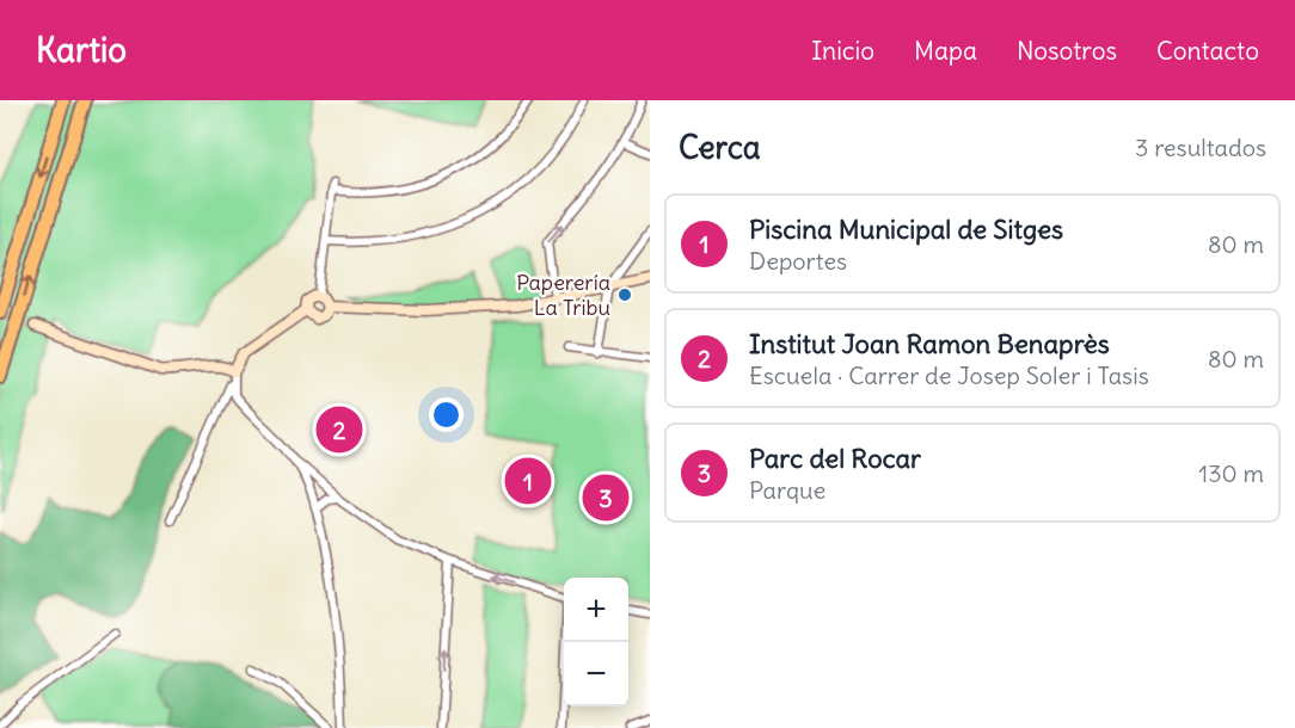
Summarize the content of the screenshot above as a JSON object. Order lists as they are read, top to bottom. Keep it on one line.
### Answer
{"places":["Paperería La Tribu"],"page":{"header":"Kartio","nav":["Inicio","Mapa","Nosotros","Contacto"],"heading":["Cerca","3 resultados"],"list":[{"mark":"1","name":"Piscina Municipal de Sitges","note":"Deportes","value":"80 m"},{"mark":"2","name":"Institut Joan Ramon Benaprès","note":"Escuela · Carrer de Josep Soler i Tasis","value":"80 m"},{"mark":"3","name":"Parc del Rocar","note":"Parque","value":"130 m"}],"pins":["2","1","3"],"map_buttons":["+","−"]}}
